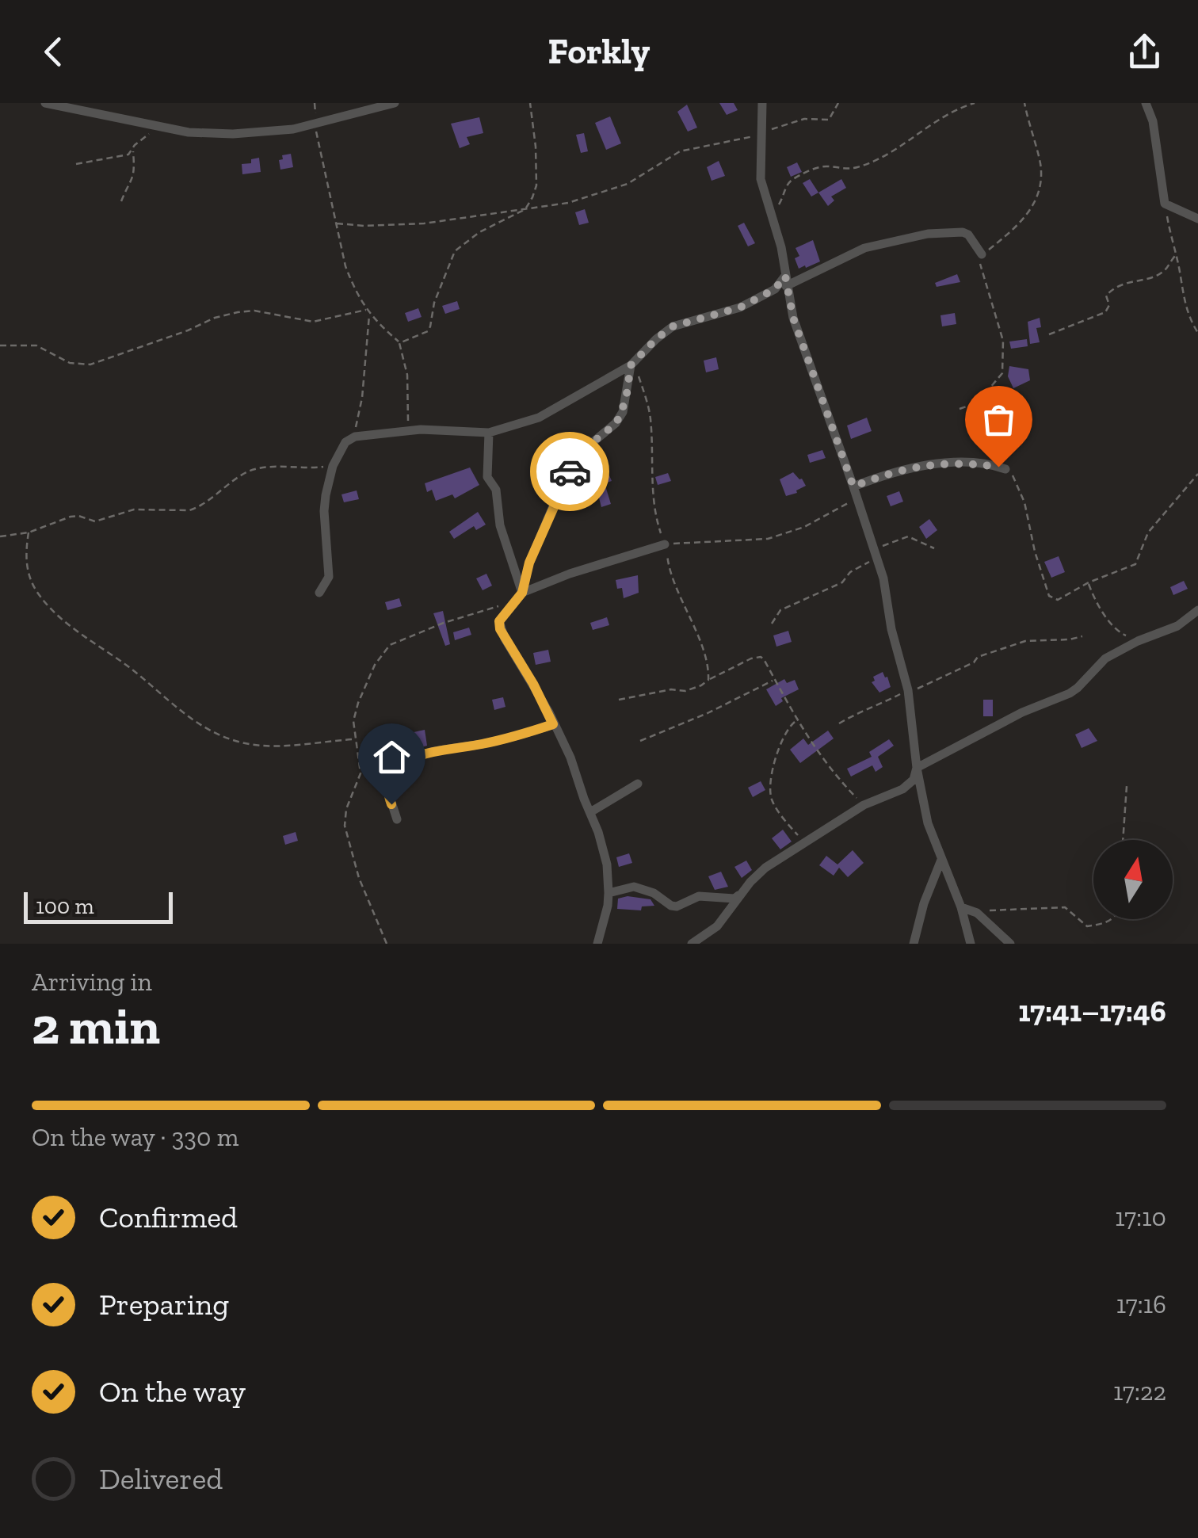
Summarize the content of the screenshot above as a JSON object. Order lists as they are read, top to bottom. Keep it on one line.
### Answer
{"scale_bar":"100 m","north":"top","page":{"header":"Forkly","scale":"100 m","heading":["2 min","Arriving in","17:41–17:46"],"bar":"On the way · 330 m","list":[["Confirmed","17:10"],["Preparing","17:16"],["On the way","17:22"],"Delivered"]}}
